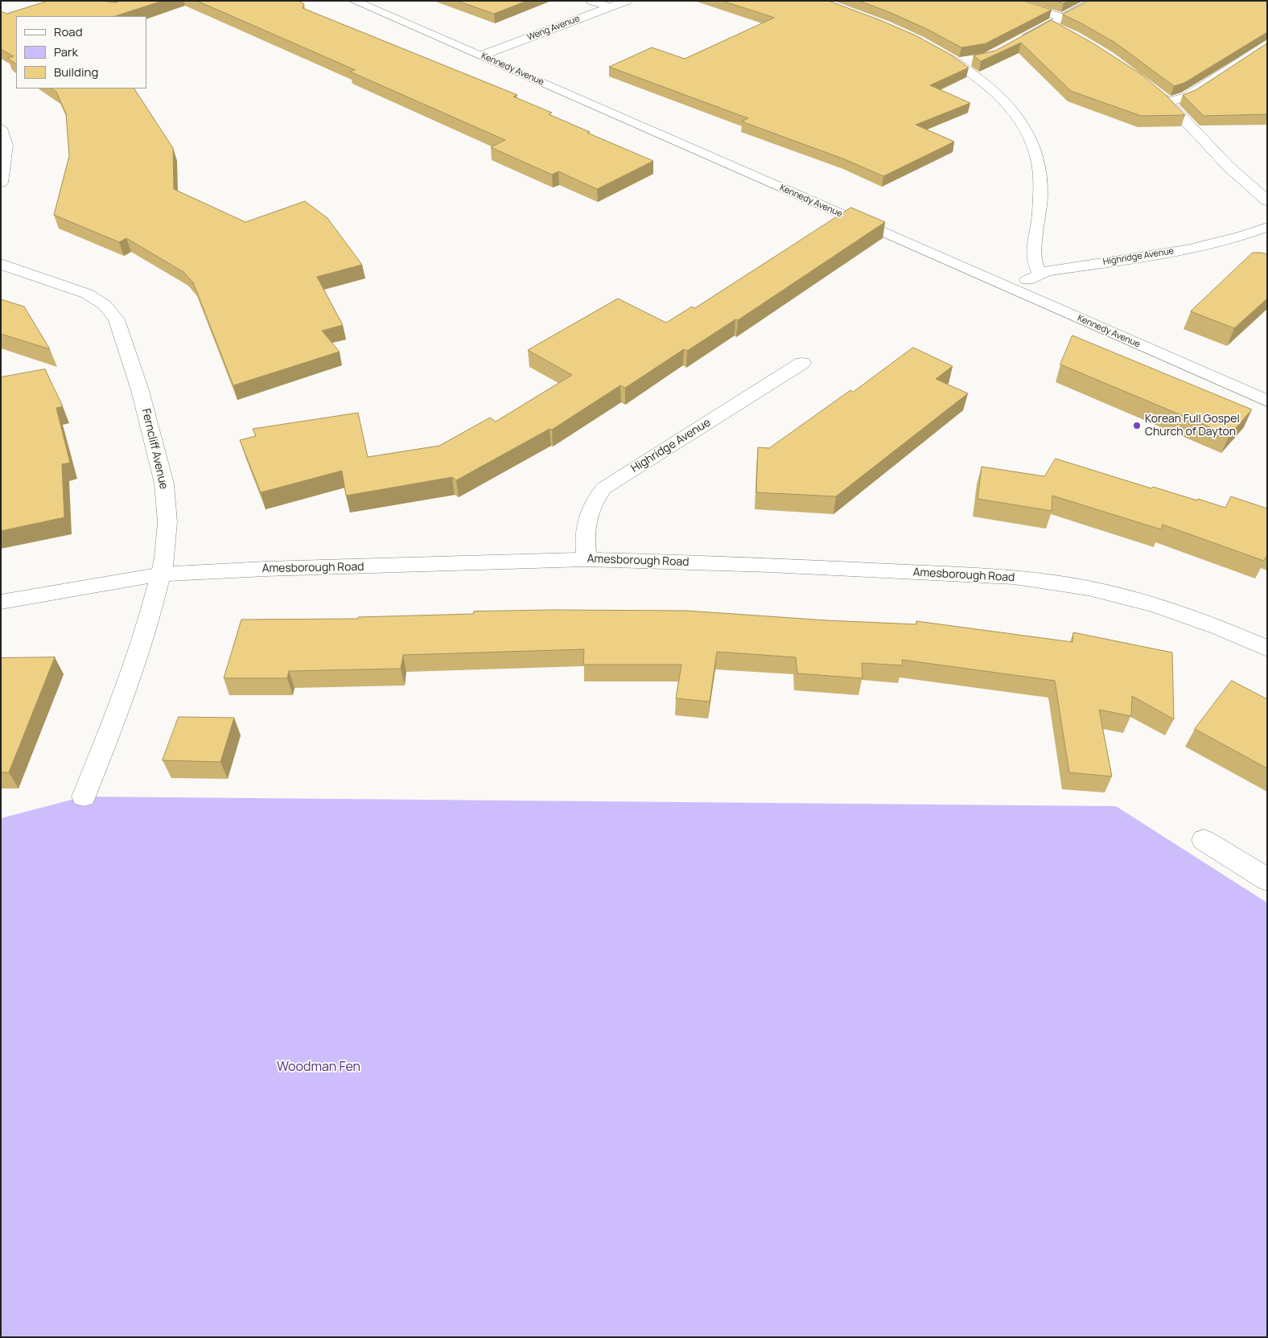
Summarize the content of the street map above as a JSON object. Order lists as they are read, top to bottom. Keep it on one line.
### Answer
{"streets":{"street":["Weng Avenue","Kennedy Avenue","Highridge Avenue","Ferncliff Avenue","Amesborough Road"]},"crossings":[["Weng Avenue","Kennedy Avenue"],["Kennedy Avenue","Highridge Avenue"],["Highridge Avenue","Amesborough Road"],["Ferncliff Avenue","Amesborough Road"]],"parks":["Woodman Fen"],"places":["Korean Full Gospel Church of Dayton"],"legend":["Road","Park","Building"]}
